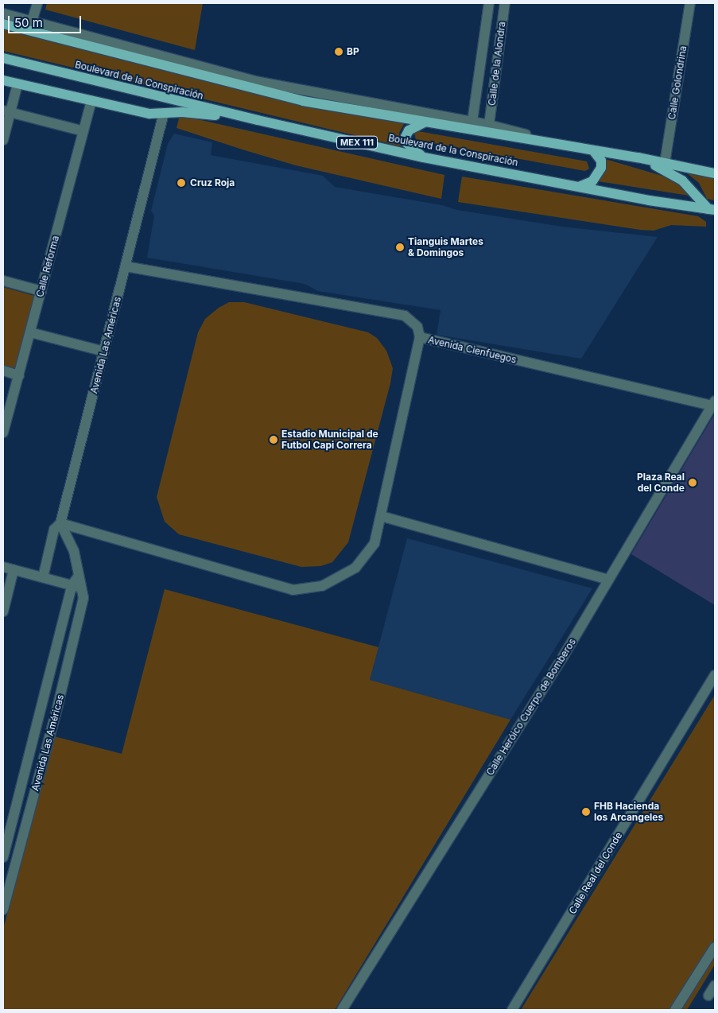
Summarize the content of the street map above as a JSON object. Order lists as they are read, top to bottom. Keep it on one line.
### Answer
{"streets":{"main road":["Boulevard de la Conspiración","MEX 111"],"street":["Calle de la Alondra","Calle Golondrina","Calle Reforma","Avenida Las Américas","Avenida Cienfuegos","Calle Heróico Cuerpo de Bomberos","Calle Real del Conde"]},"crossings":[["Boulevard de la Conspiración","Calle Golondrina"],["Avenida Las Américas","Avenida Cienfuegos"],["Avenida Cienfuegos","Calle Heróico Cuerpo de Bomberos"]],"places":["BP","Cruz Roja","Tianguis Martes & Domingos","Estadio Municipal de Futbol Capi Correra","Plaza Real del Conde","FHB Hacienda los Arcangeles"],"scale_bar":"50 m"}
